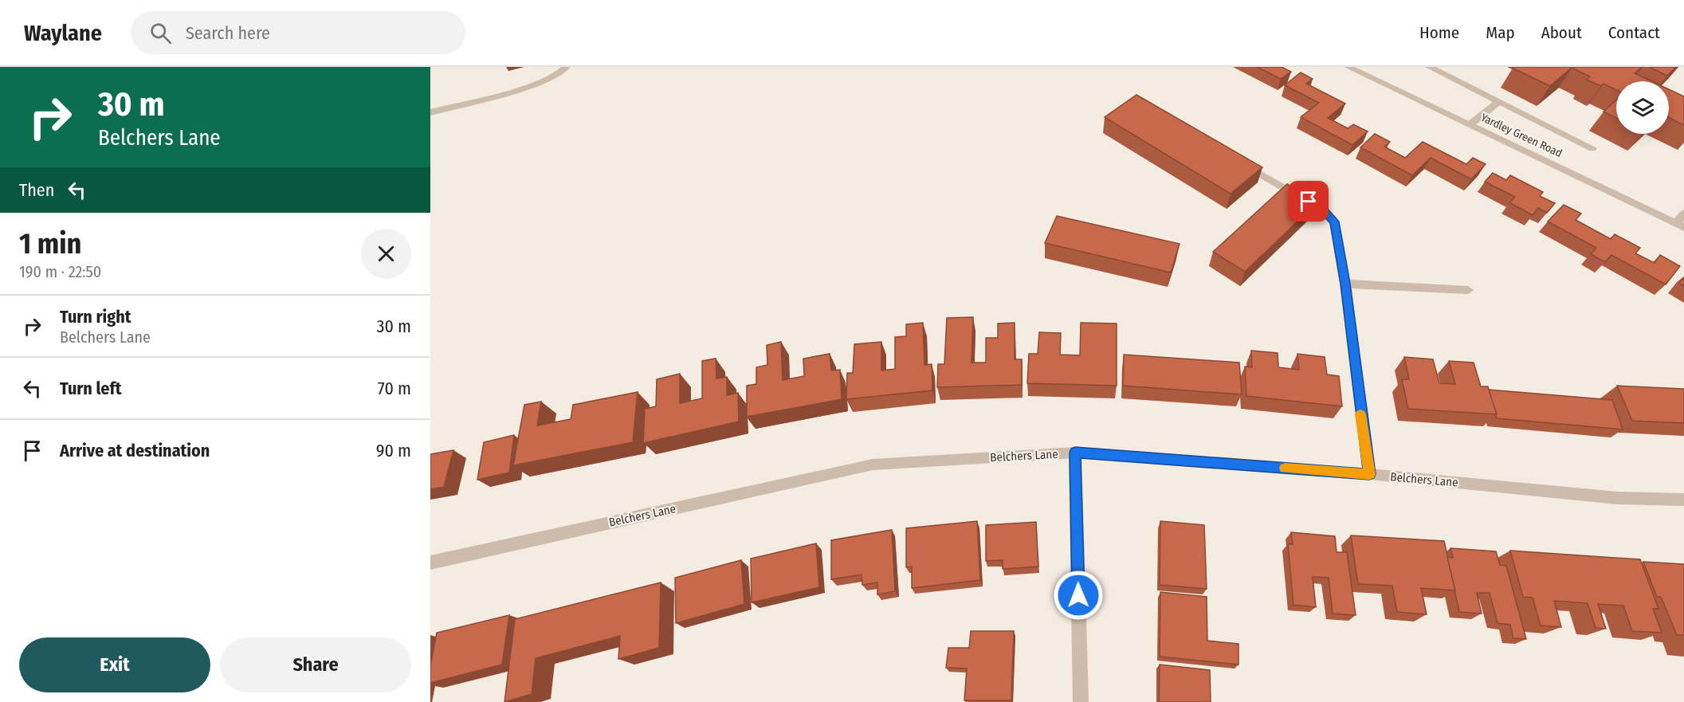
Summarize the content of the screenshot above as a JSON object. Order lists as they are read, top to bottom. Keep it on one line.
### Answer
{"streets":{"street":["Yardley Green Road","Belchers Lane"]},"page":{"header":"Waylane","search":"Search here","nav":["Home","Map","About","Contact"],"turn":["30 m","Belchers Lane"],"then":"Then","heading":["1 min","190 m · 22:50"],"list":[{"name":"Turn right","note":"Belchers Lane","value":"30 m"},{"name":"Turn left","value":"70 m"},{"name":"Arrive at destination","value":"90 m"}],"buttons":["Exit","Share"]}}
